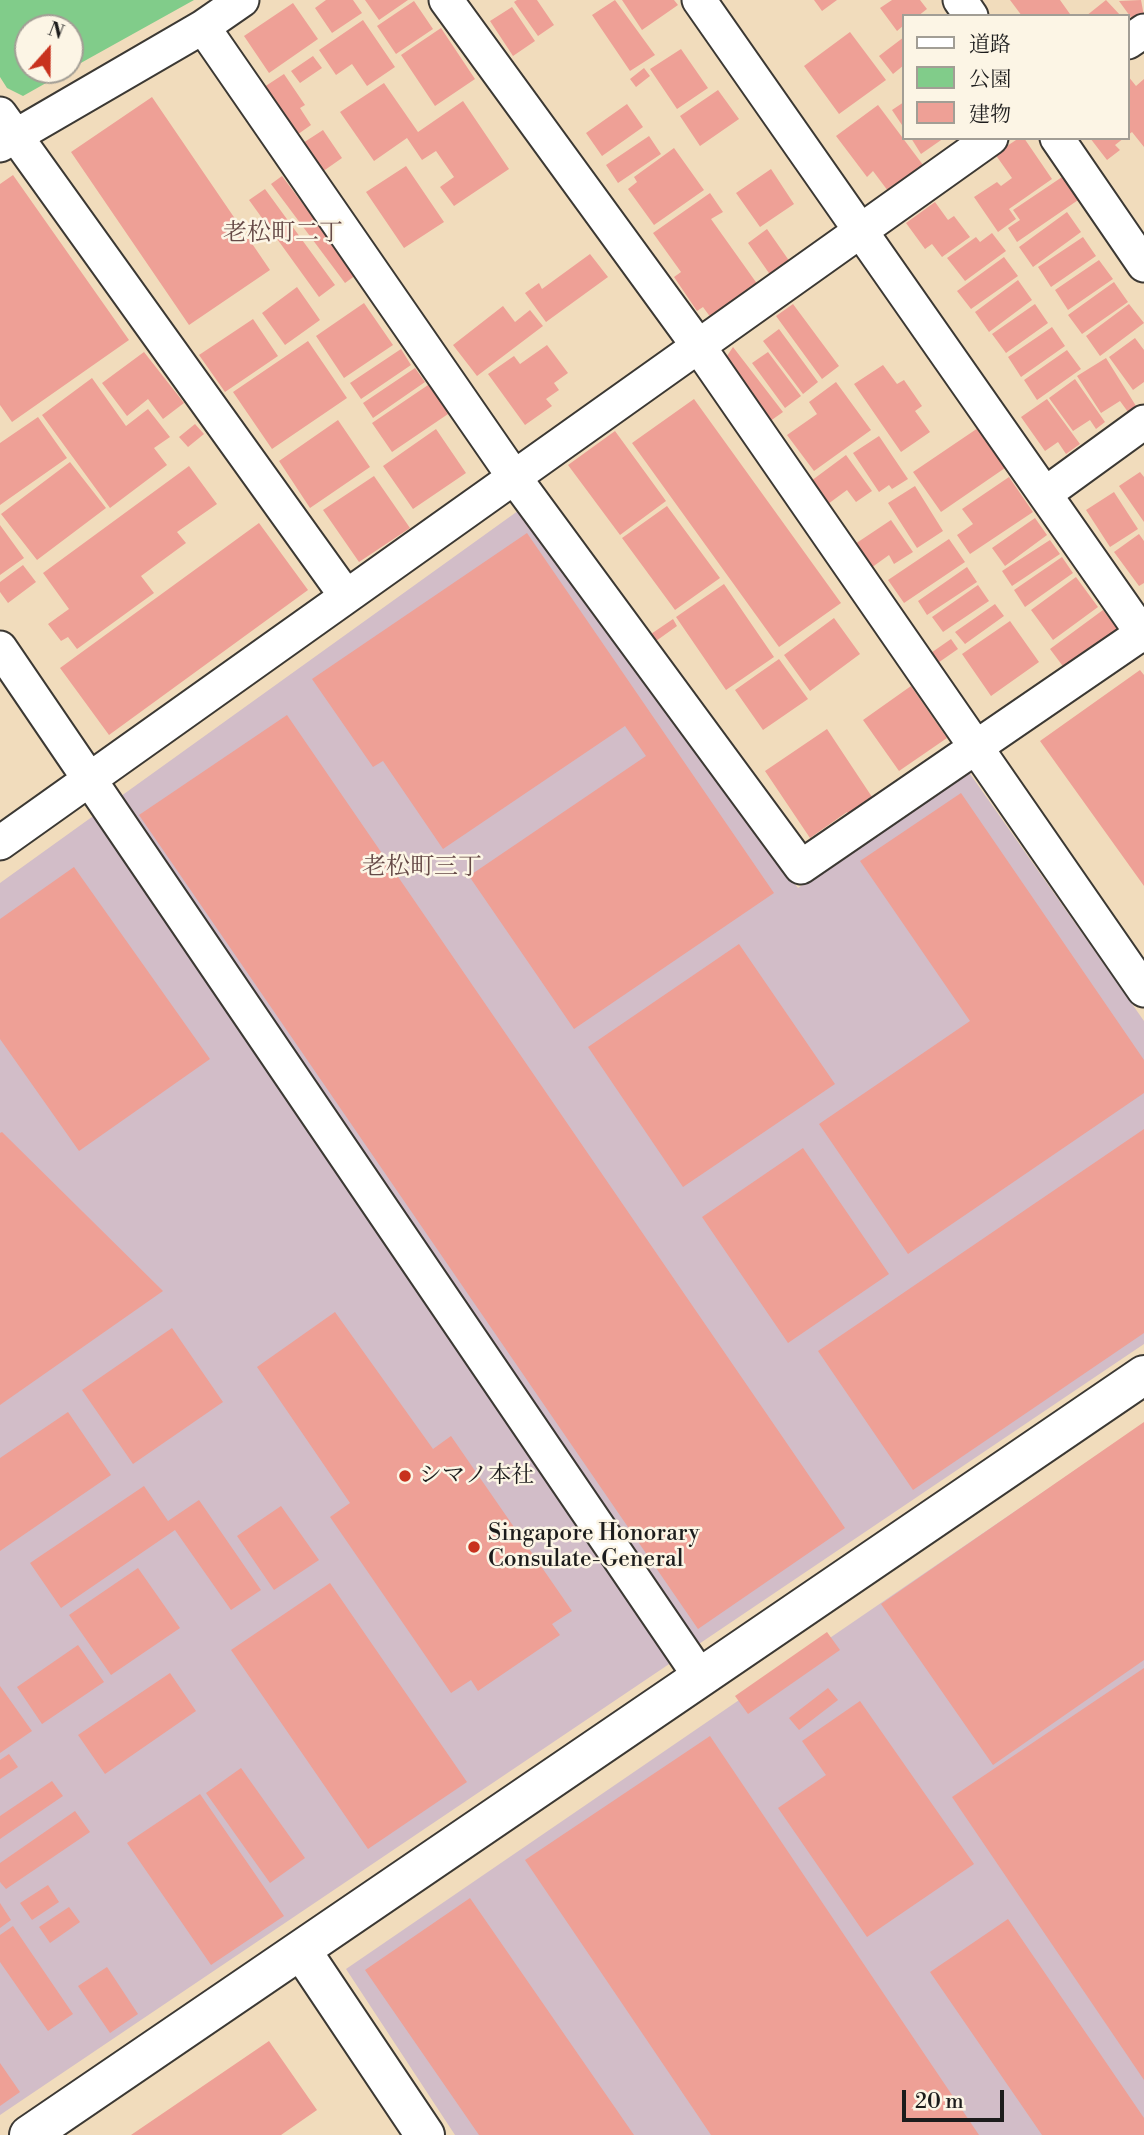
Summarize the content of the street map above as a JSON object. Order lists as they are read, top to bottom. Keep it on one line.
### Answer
{"districts":["老松町二丁","老松町三丁"],"places":["シマノ本社","Singapore Honorary Consulate-General"],"legend":["道路","公園","建物"],"scale_bar":"20 m","north":"top"}
